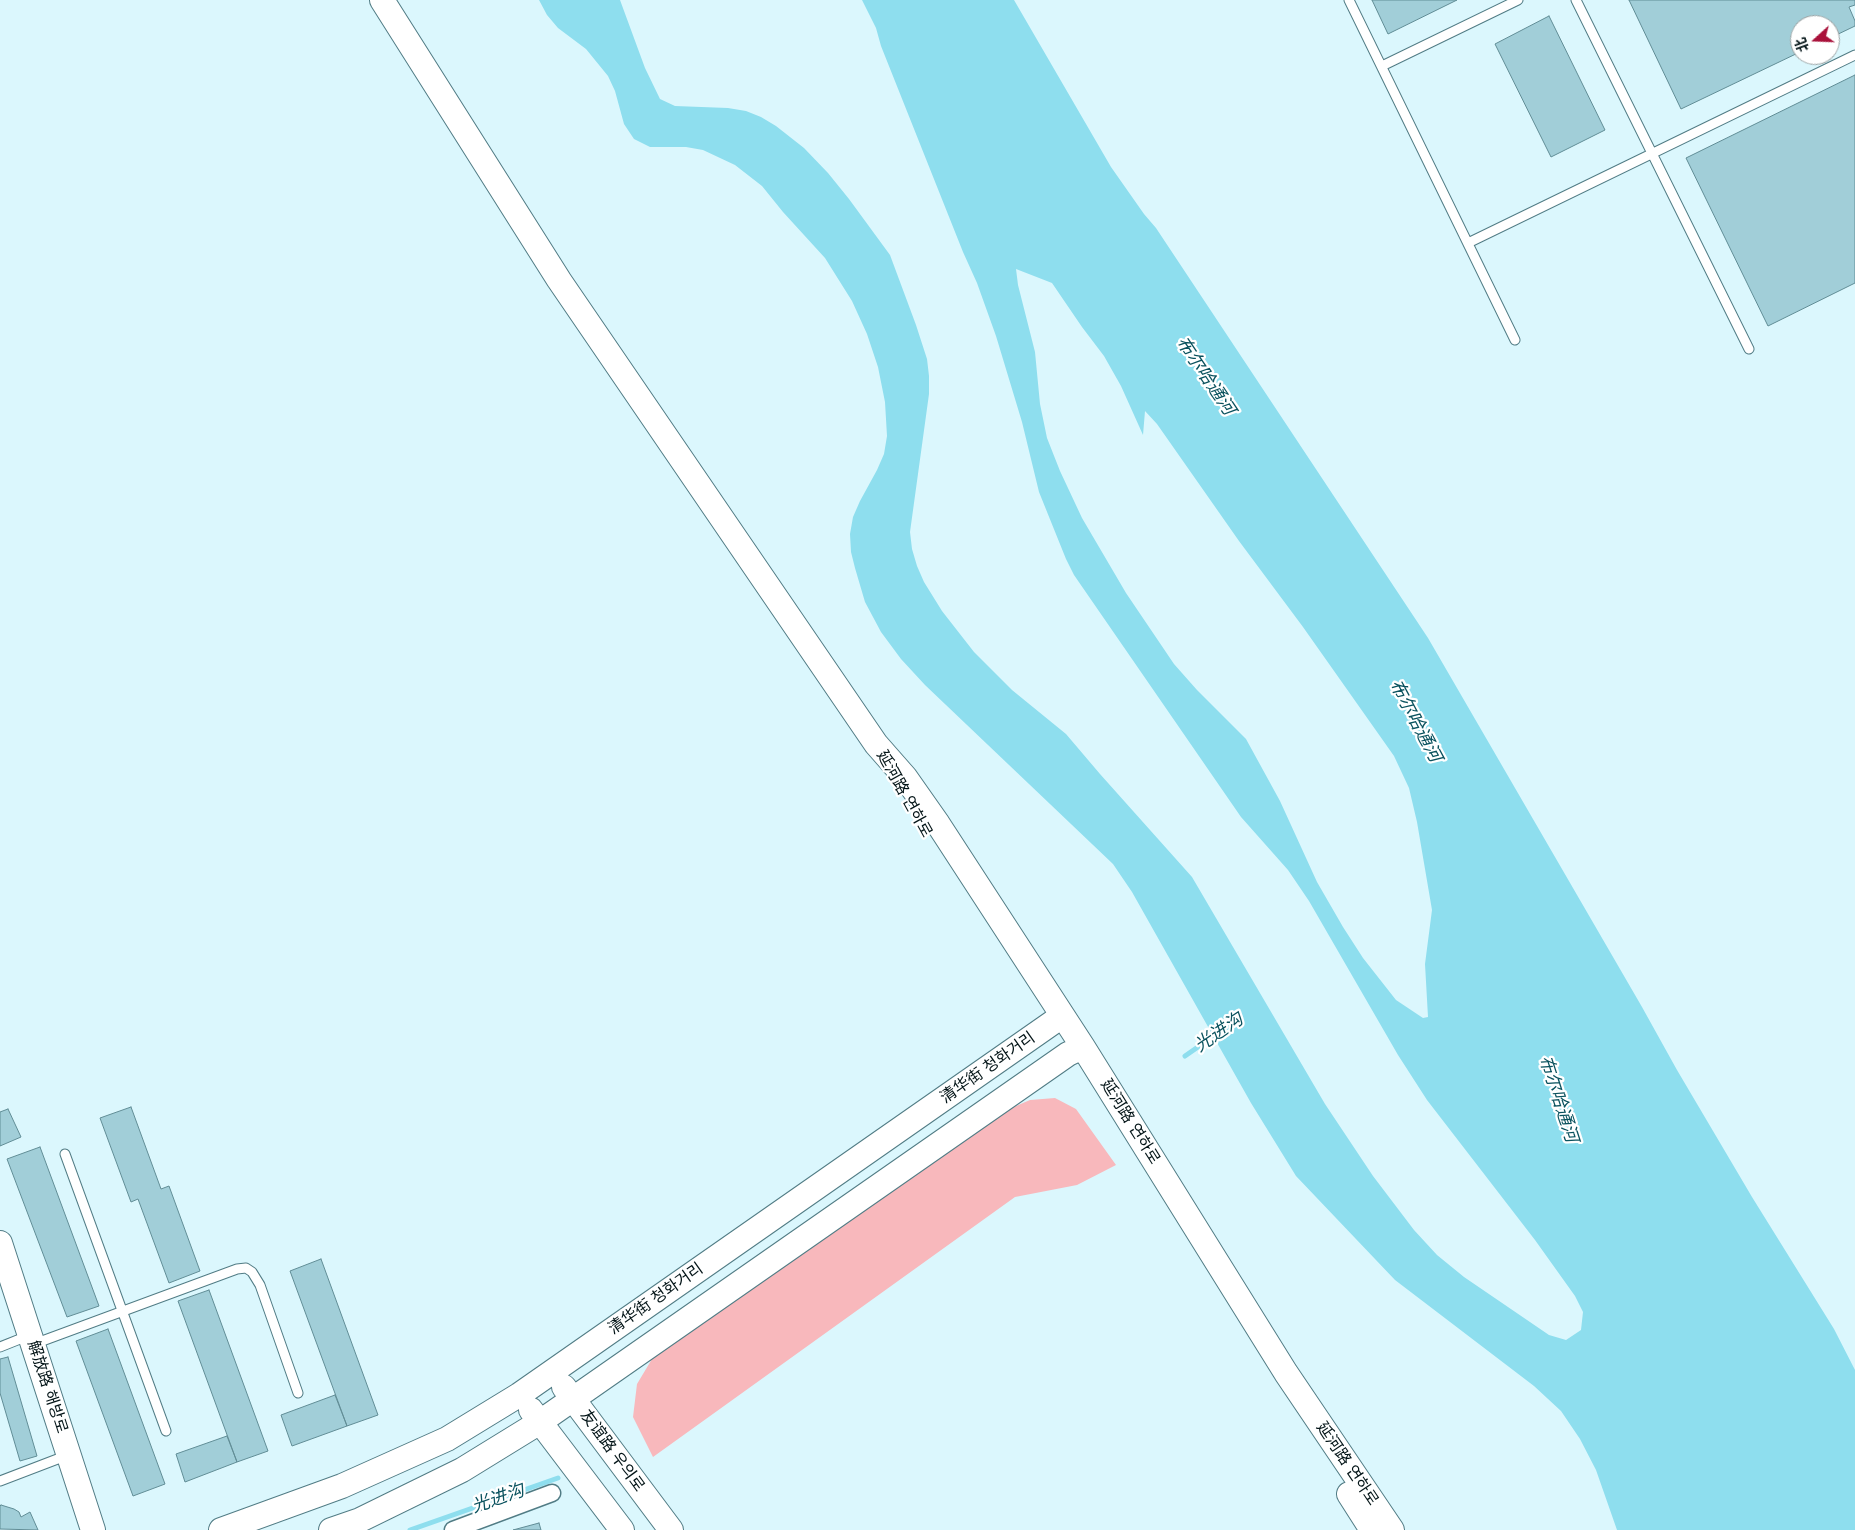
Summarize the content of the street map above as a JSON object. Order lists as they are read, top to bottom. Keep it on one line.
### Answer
{"streets":{"main road":["延河路 연하로","清华街 청화거리","解放路 해방로","友谊路 우의로"]},"crossings":[["延河路 연하로","清华街 청화거리"],["清华街 청화거리","友谊路 우의로"]],"water":["布尔哈通河","光进沟"],"north":"left"}
